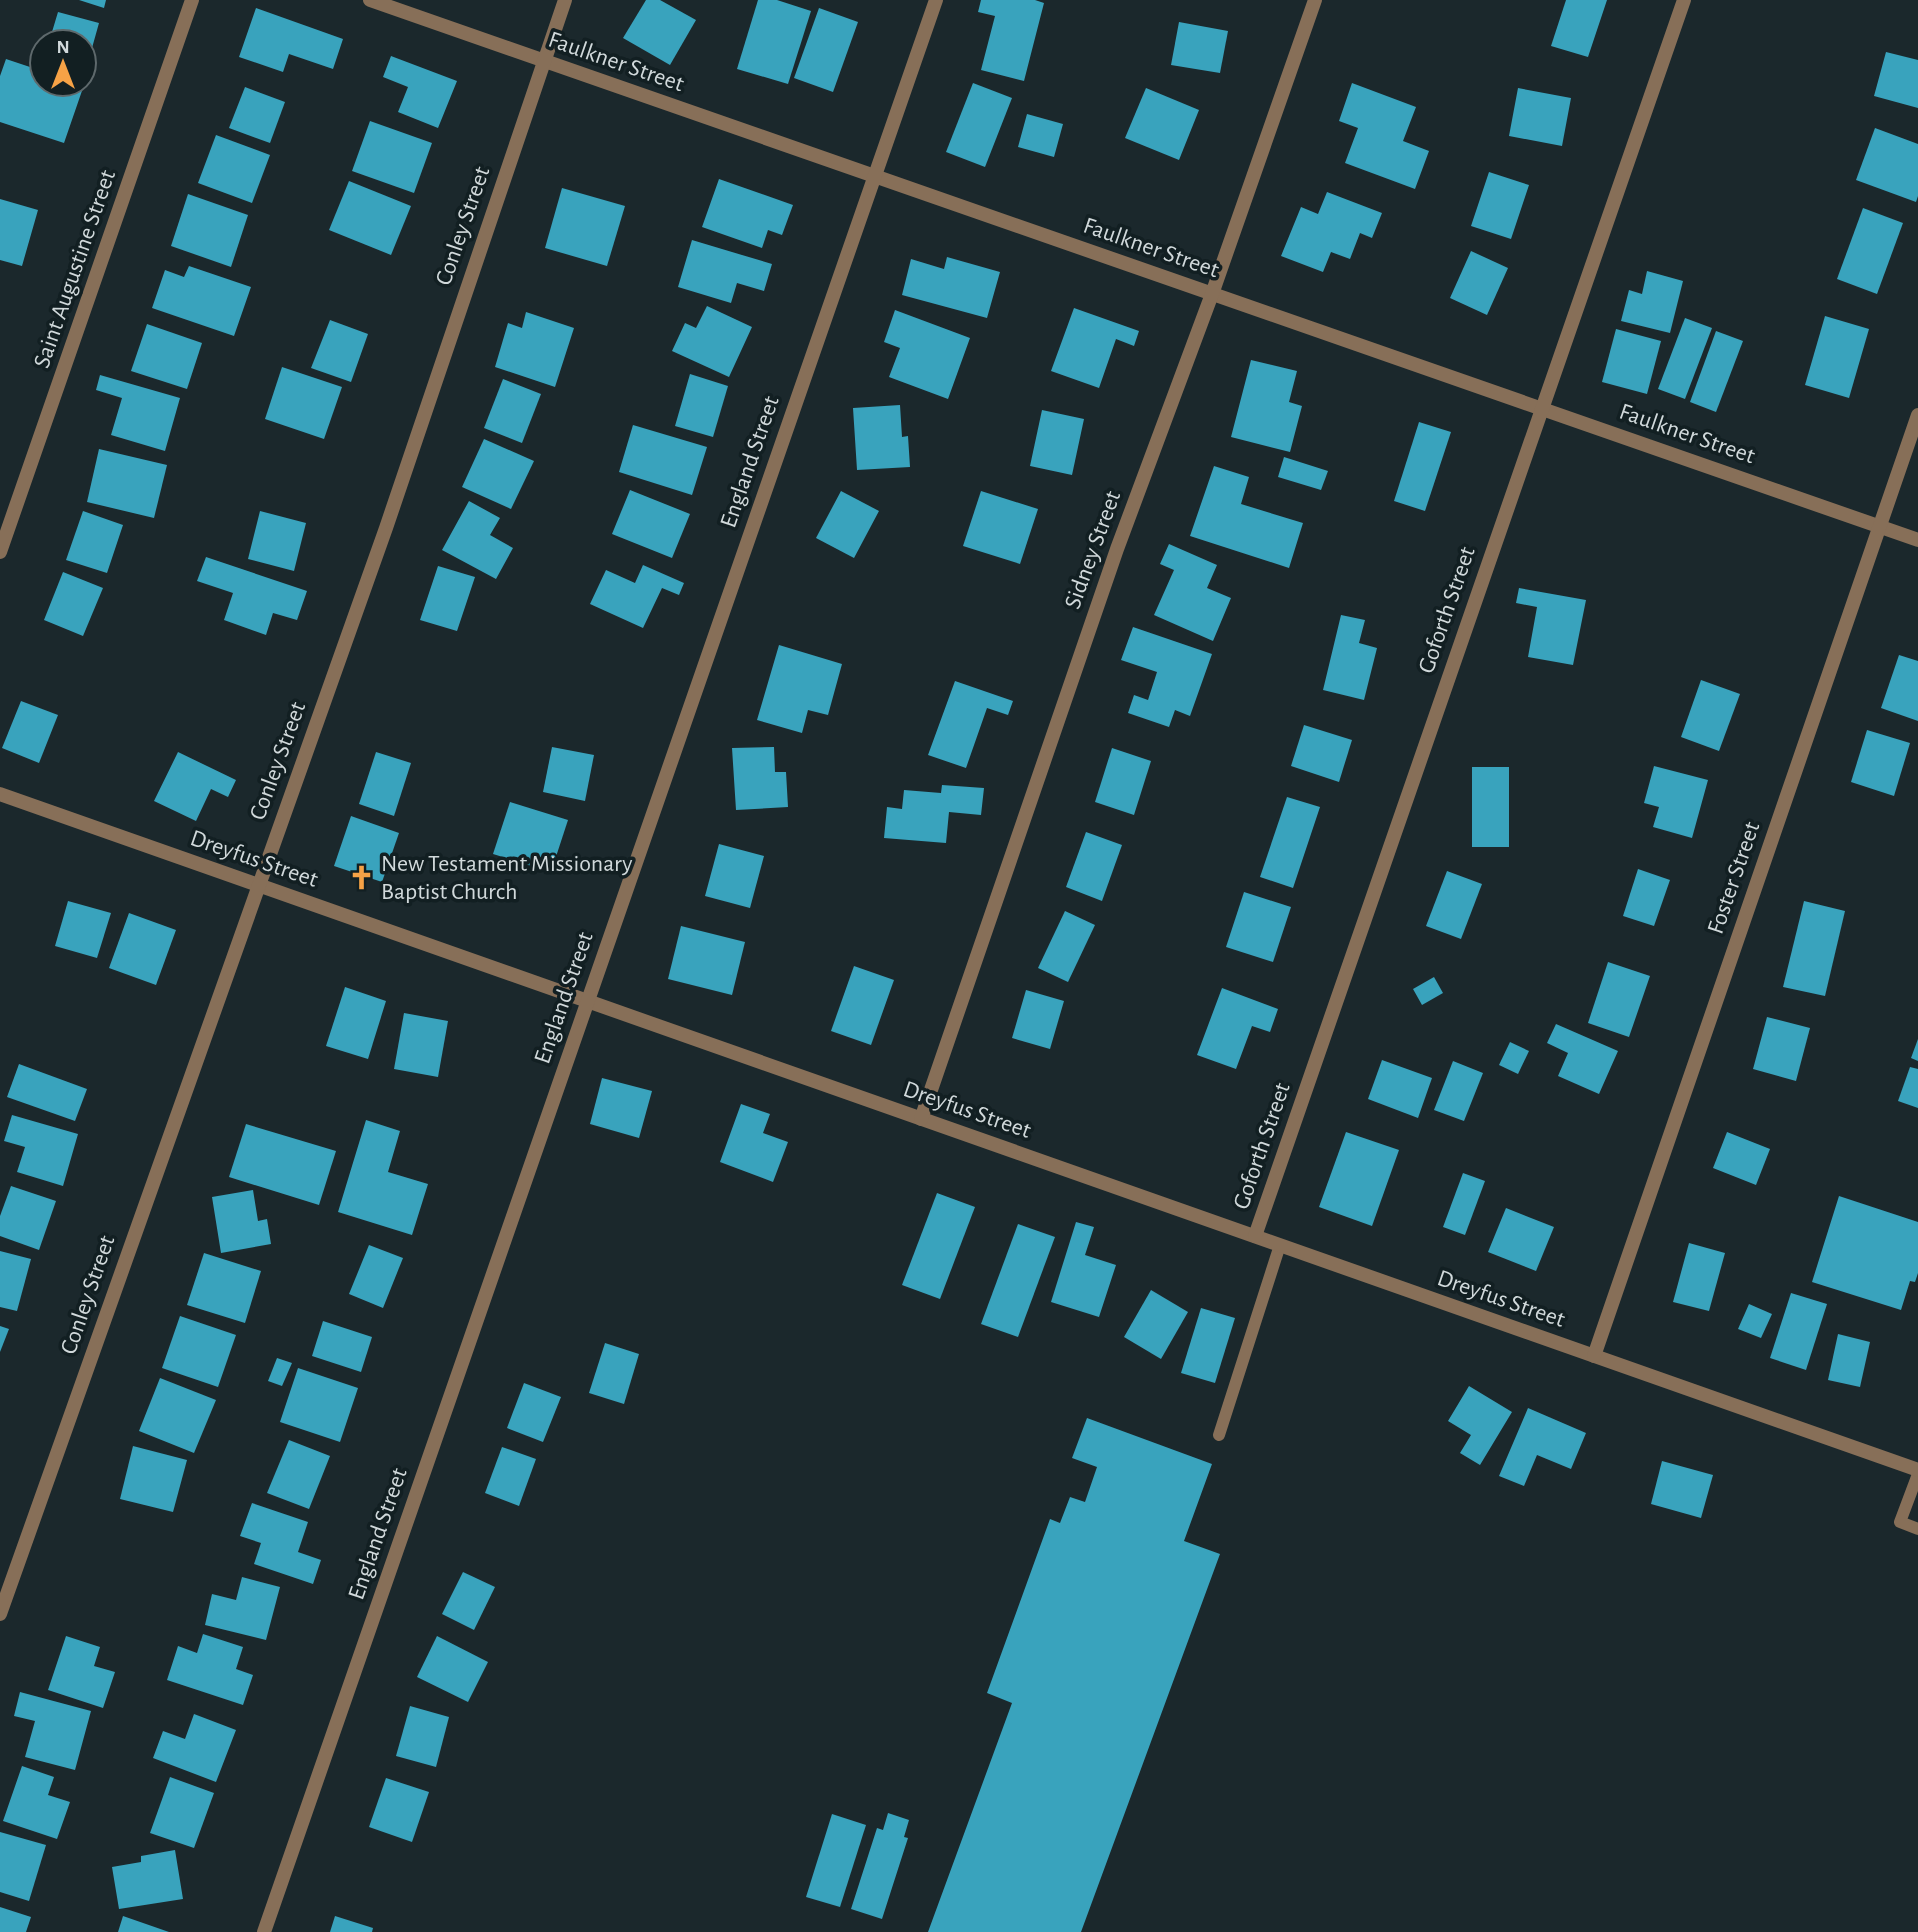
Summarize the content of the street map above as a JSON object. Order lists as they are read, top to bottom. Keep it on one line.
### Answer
{"streets":{"street":["Faulkner Street","Conley Street","Saint Augustine Street","England Street","Sidney Street","Goforth Street","Dreyfus Street","Foster Street"]},"crossings":[["Faulkner Street","Conley Street"],["Faulkner Street","England Street"],["Faulkner Street","Sidney Street"],["Faulkner Street","Goforth Street"],["Faulkner Street","Foster Street"],["Conley Street","Dreyfus Street"],["England Street","Dreyfus Street"],["Sidney Street","Dreyfus Street"],["Goforth Street","Dreyfus Street"],["Dreyfus Street","Foster Street"]],"places":{"church":["New Testament Missionary Baptist Church"]},"north":"top"}
